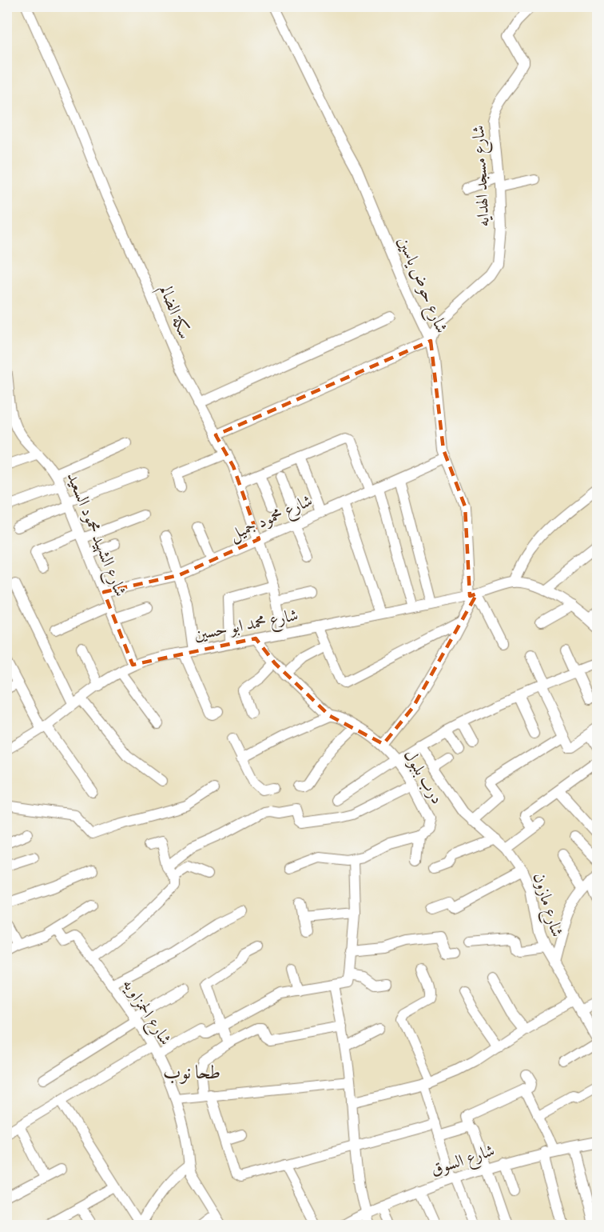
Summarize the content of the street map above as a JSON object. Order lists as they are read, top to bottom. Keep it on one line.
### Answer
{"streets":{"street":["شارع مسجد الهدايه","شارع حوض ياسين","سكة الضالم","شارع محمود جميل","شارع الشهيد محمود السعيد","شارع محمد ابو حسين","درب بلبول","شارع مازون","شارع الحمزاويه","شارع السوق"]},"crossings":[["شارع مسجد الهدايه","شارع حوض ياسين"],["شارع حوض ياسين","شارع محمود جميل"],["شارع حوض ياسين","شارع محمد ابو حسين"],["سكة الضالم","شارع محمود جميل"],["سكة الضالم","شارع محمد ابو حسين"],["شارع محمود جميل","شارع الشهيد محمود السعيد"],["شارع الشهيد محمود السعيد","شارع محمد ابو حسين"]],"districts":["طحا نوب"]}
